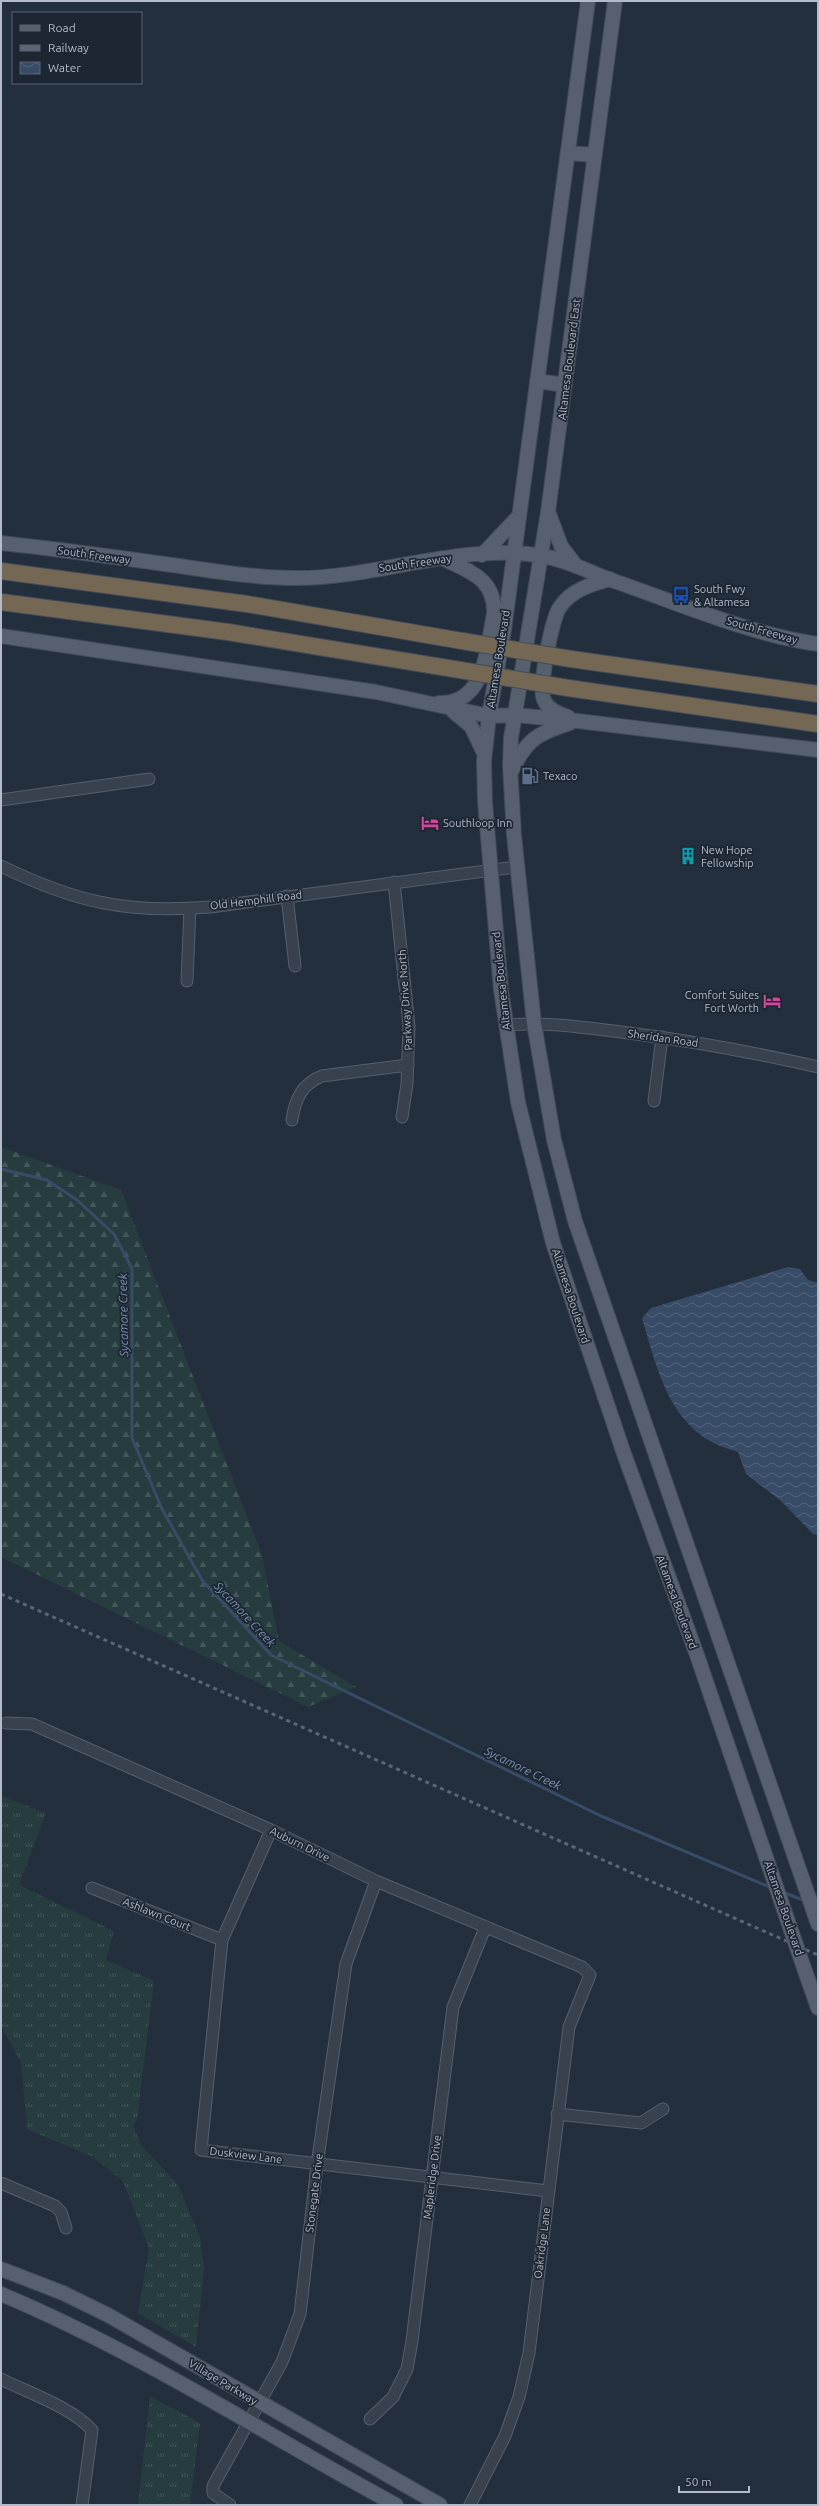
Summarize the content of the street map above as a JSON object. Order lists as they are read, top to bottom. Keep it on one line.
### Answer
{"streets":{"main road":["Altamesa Boulevard East","South Freeway","Altamesa Boulevard","Village Parkway"],"street":["Old Hemphill Road","Parkway Drive North","Sheridan Road","Auburn Drive","Ashlawn Court","Duskview Lane","Mapleridge Drive","Stonegate Drive","Oakridge Lane"]},"crossings":[["Altamesa Boulevard East","South Freeway"],["South Freeway","Altamesa Boulevard"],["Altamesa Boulevard","Old Hemphill Road"],["Altamesa Boulevard","Sheridan Road"],["Old Hemphill Road","Parkway Drive North"],["Auburn Drive","Duskview Lane"],["Auburn Drive","Mapleridge Drive"],["Auburn Drive","Stonegate Drive"],["Auburn Drive","Oakridge Lane"],["Ashlawn Court","Duskview Lane"],["Duskview Lane","Mapleridge Drive"],["Duskview Lane","Stonegate Drive"],["Duskview Lane","Oakridge Lane"],["Stonegate Drive","Village Parkway"]],"water":["Sycamore Creek"],"places":{"bus stop":["South Fwy & Altamesa"],"fuel station":["Texaco"],"hotel":["Southloop Inn","Comfort Suites Fort Worth"],"building":["New Hope Fellowship"]},"legend":["Road","Railway","Water"],"scale_bar":"50 m"}
